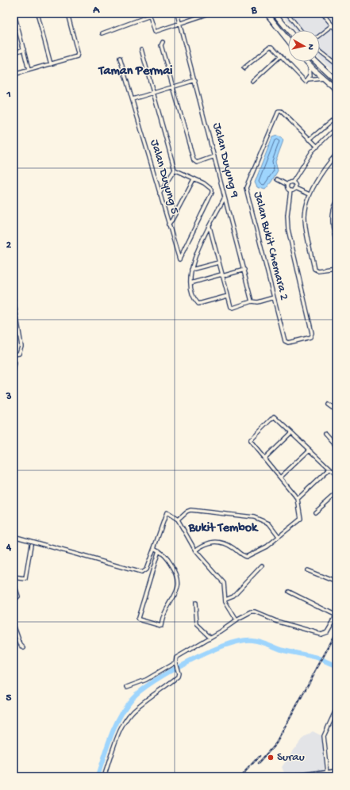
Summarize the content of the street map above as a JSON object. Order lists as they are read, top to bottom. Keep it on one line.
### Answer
{"streets":{"street":["Jalan Duyung 9","Jalan Duyung 5","Jalan Bukit Chemara 2"]},"districts":["Taman Permai","Bukit Tembok"],"places":["Surau"],"north":"right","grid":{"columns":["A","B"],"rows":["1","2","3","4","5"]}}
